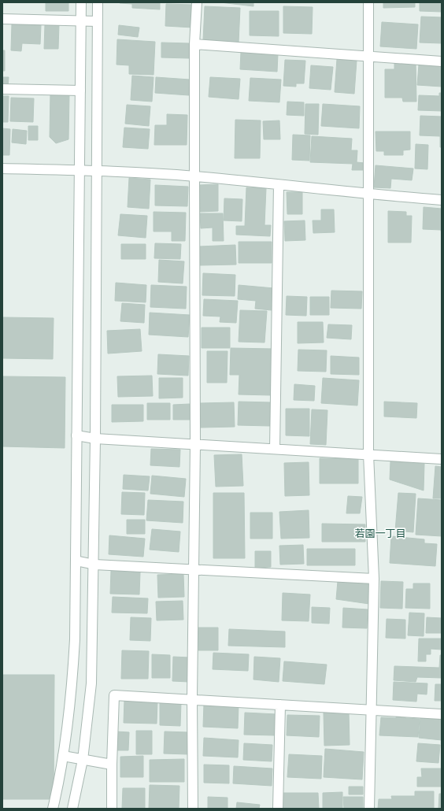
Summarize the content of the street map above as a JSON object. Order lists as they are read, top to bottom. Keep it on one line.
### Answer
{"districts":["若園一丁目"]}
